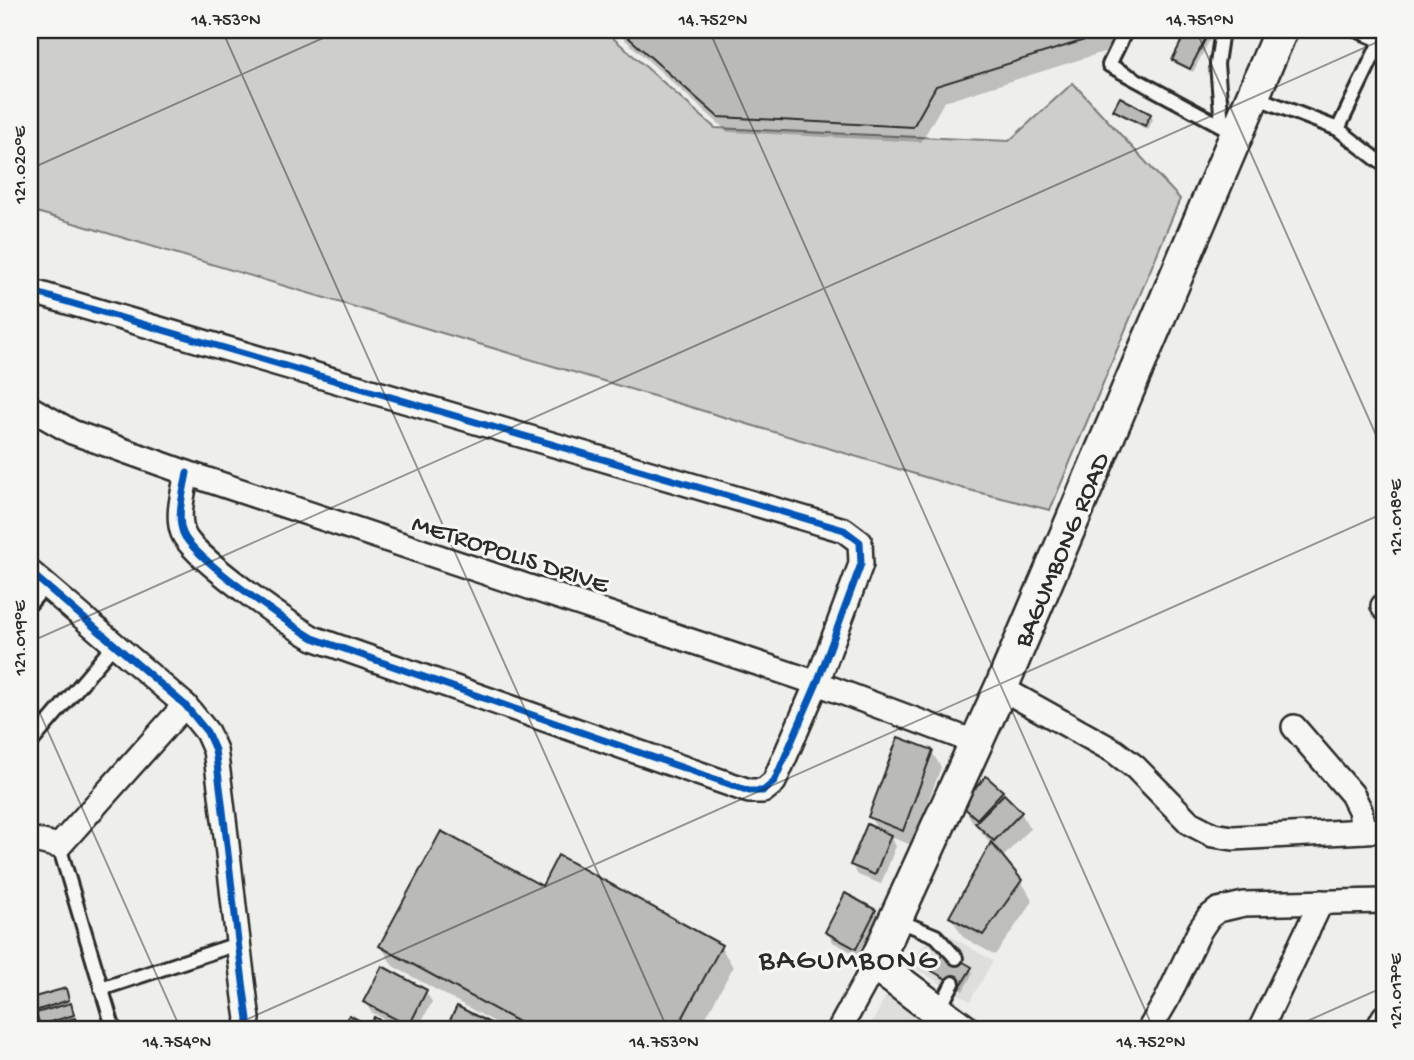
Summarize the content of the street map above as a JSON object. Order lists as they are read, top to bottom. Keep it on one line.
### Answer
{"streets":{"main road":["BAGUMBONG ROAD"],"street":["METROPOLIS DRIVE"]},"crossings":[["BAGUMBONG ROAD","METROPOLIS DRIVE"]],"districts":["BAGUMBONG"],"coordinates":["14.753°N","14.752°N","14.751°N","121.020°E","121.018°E","121.019°E","121.017°E","14.754°N"]}
